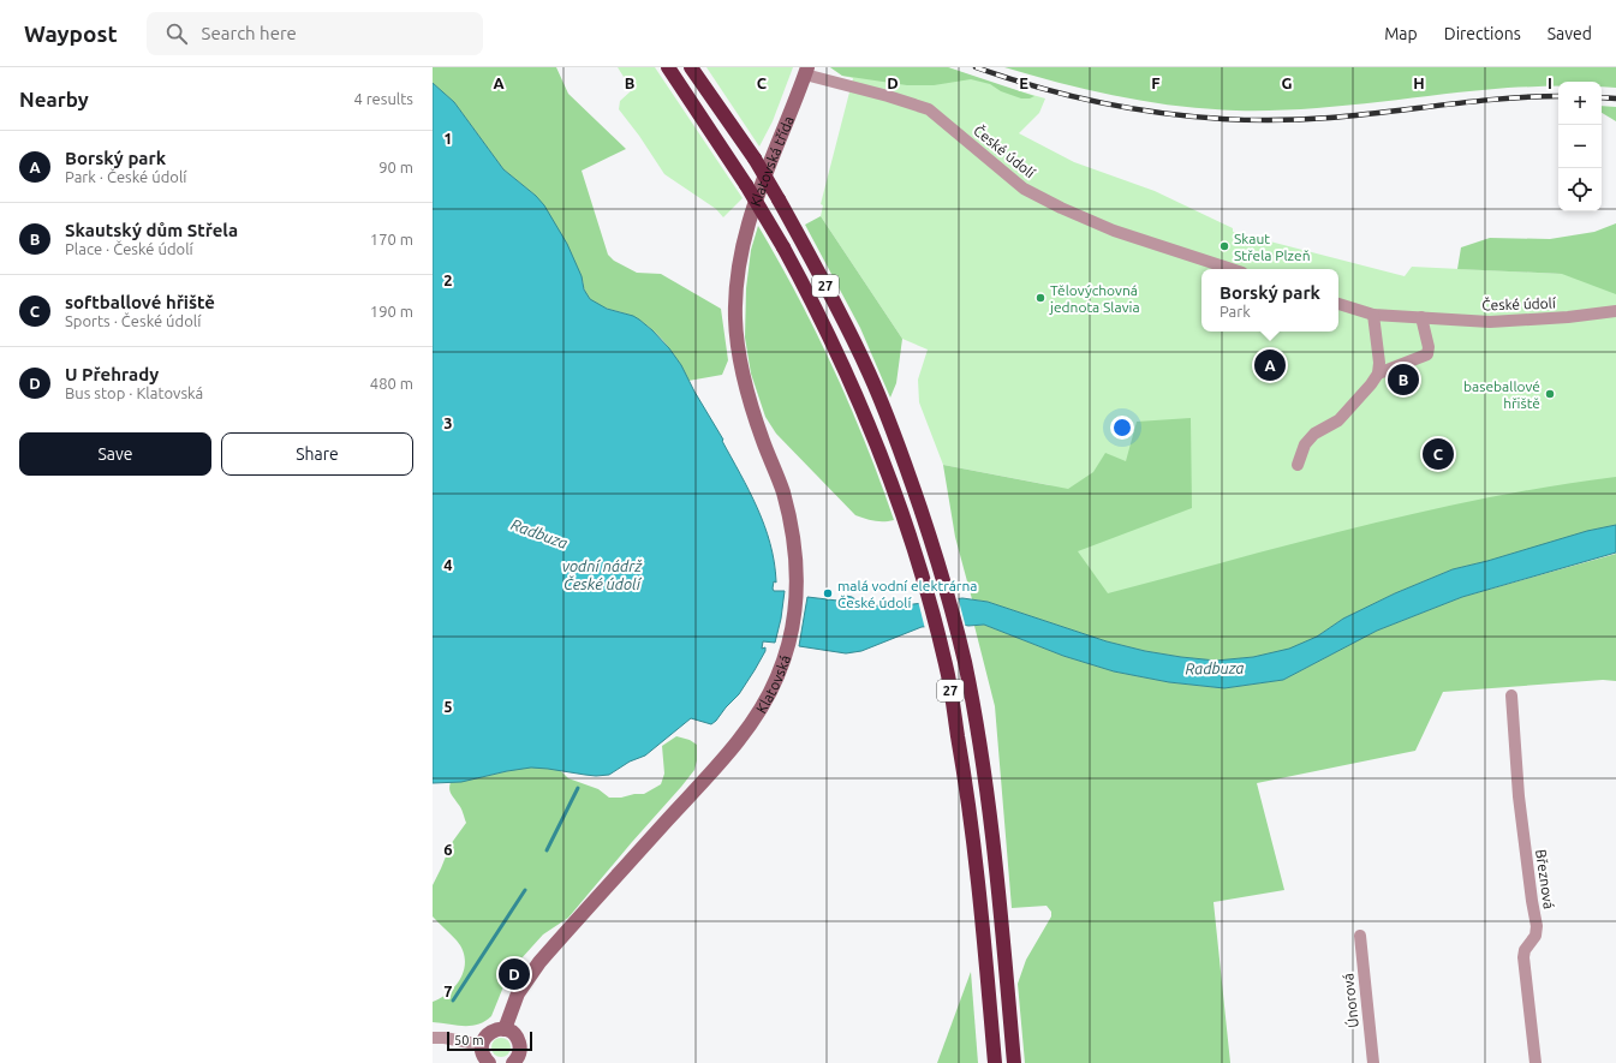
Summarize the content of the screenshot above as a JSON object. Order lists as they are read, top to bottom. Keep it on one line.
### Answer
{"streets":{"highway":["27"],"main road":["Klatovská třída","Klatovská"],"street":["České údolí","Březnová","Únorová"]},"crossings":[["České údolí","Klatovská třída"],["Klatovská třída","Klatovská"]],"water":["Radbuza","vodní nádrž České údolí"],"places":["Skaut Střela Plzeň","Tělovýchovná jednota Slavia","baseballové hřiště","malá vodní elektrárna České údolí"],"scale_bar":"50 m","page":{"header":"Waypost","search":"Search here","nav":["Map","Directions","Saved"],"heading":["Nearby","4 results"],"map_buttons":["+","−"],"list":[{"mark":"A","name":"Borský park","note":"Park · České údolí","value":"90 m"},{"mark":"B","name":"Skautský dům Střela","note":"Place · České údolí","value":"170 m"},{"mark":"C","name":"softballové hřiště","note":"Sports · České údolí","value":"190 m"},{"mark":"D","name":"U Přehrady","note":"Bus stop · Klatovská","value":"480 m"}],"popup":["Borský park","Park"],"pins":["A","B","C","D"],"buttons":["Save","Share"],"scale":"50 m"},"grid":{"columns":["A","B","C","D","E","F","G","H","I"],"rows":["1","2","3","4","5","6","7"]}}
